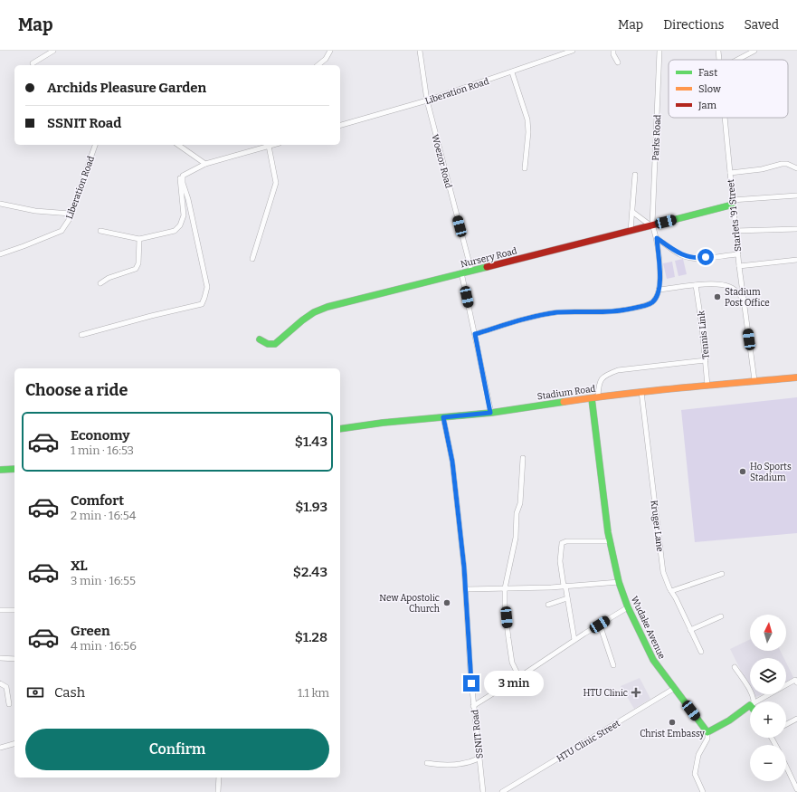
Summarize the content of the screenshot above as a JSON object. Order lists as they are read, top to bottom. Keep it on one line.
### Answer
{"streets":{"street":["Liberation Road","Parks Road","Woezor Road","Starlets '91 Street","Nursery Road","Tennis Link","Stadium Road","Kruger Lane","Wudake Avenue","SSNIT Road","HTU Clinic Street"]},"crossings":[["Liberation Road","Woezor Road"],["Parks Road","Nursery Road"],["Woezor Road","Nursery Road"],["Starlets '91 Street","Nursery Road"],["Starlets '91 Street","Stadium Road"],["Tennis Link","Stadium Road"],["Stadium Road","Kruger Lane"],["Stadium Road","Wudake Avenue"],["Stadium Road","SSNIT Road"],["Wudake Avenue","HTU Clinic Street"]],"places":{"other":["Stadium Post Office","Ho Sports Stadium","New Apostolic Church","Christ Embassy"],"health":["HTU Clinic"]},"legend":["Fast","Slow","Jam"],"north":"top","page":{"header":"Map","nav":["Map","Directions","Saved"],"banner":["Archids Pleasure Garden","SSNIT Road"],"heading":"Choose a ride","list":[{"name":"Economy","note":"1 min · 16:53","value":"$1.43"},{"name":"Comfort","note":"2 min · 16:54","value":"$1.93"},{"name":"XL","note":"3 min · 16:55","value":"$2.43"},{"name":"Green","note":"4 min · 16:56","value":"$1.28"}],"map_buttons":["+","−"],"bubble":"3 min","pay":["Cash","1.1 km"],"buttons":"Confirm"}}
